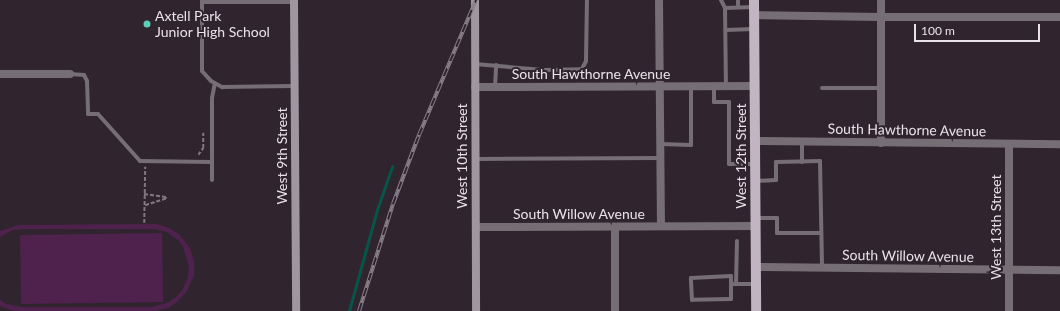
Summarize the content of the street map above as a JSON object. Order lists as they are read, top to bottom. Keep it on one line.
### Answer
{"streets":{"main road":["West 12th Street"],"street":["South Hawthorne Avenue","West 9th Street","West 10th Street","South Willow Avenue","West 13th Street"]},"crossings":[["South Hawthorne Avenue","West 10th Street"],["South Hawthorne Avenue","West 12th Street"],["South Hawthorne Avenue","West 13th Street"],["West 10th Street","South Willow Avenue"],["West 12th Street","South Willow Avenue"],["South Willow Avenue","West 13th Street"]],"places":["Axtell Park Junior High School"],"scale_bar":"100 m"}
